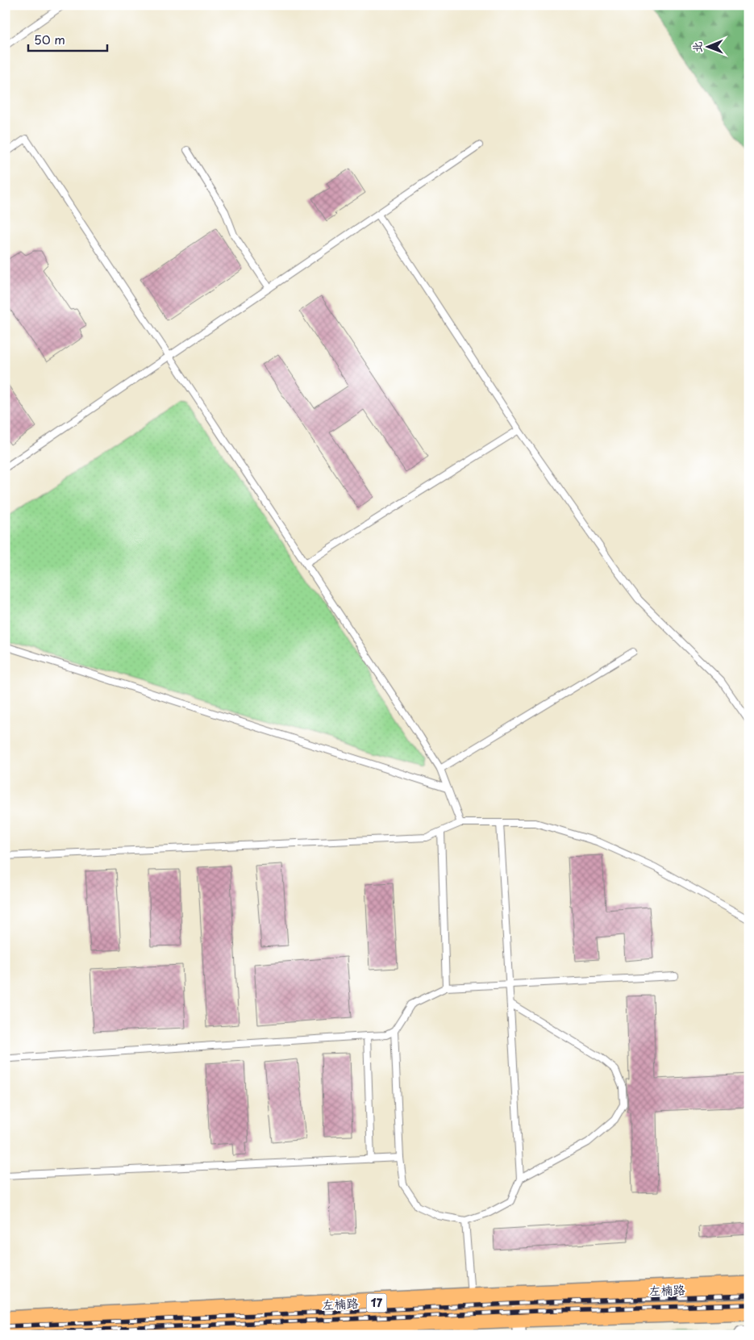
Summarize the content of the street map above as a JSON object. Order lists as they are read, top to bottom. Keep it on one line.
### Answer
{"streets":{"main road":["左楠路","17"]},"scale_bar":"50 m","north":"left"}
